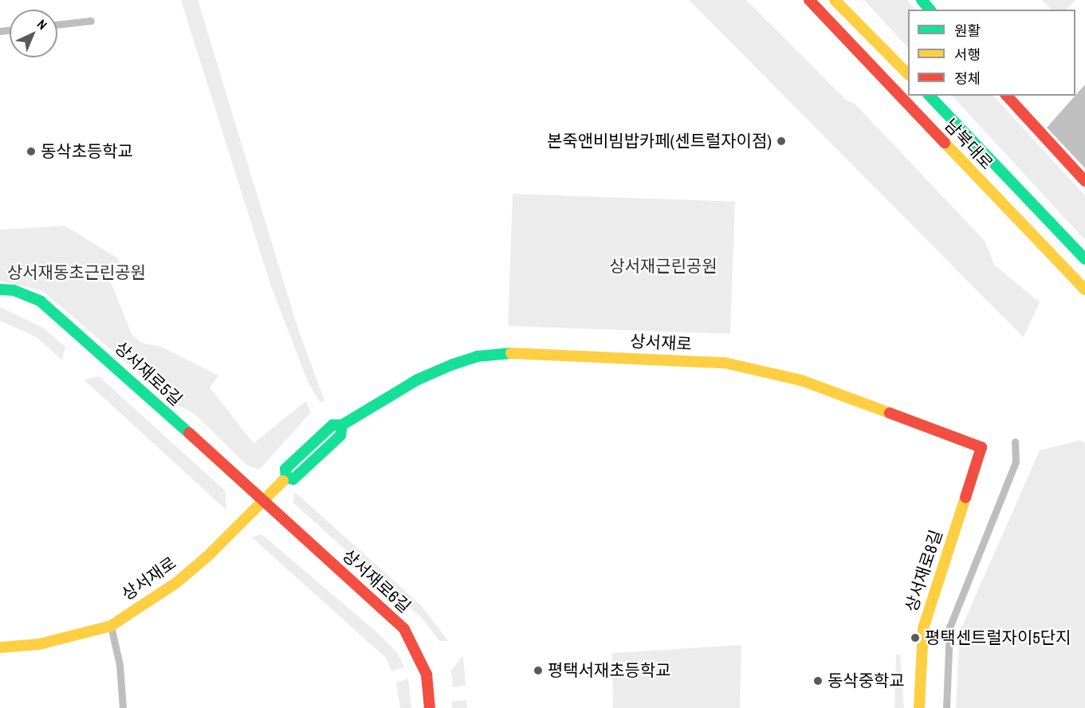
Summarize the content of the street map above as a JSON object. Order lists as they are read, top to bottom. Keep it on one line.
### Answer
{"streets":{"main road":["남북대로","상서재로","상서재로5길","상서재로8길","상서재로6길"]},"crossings":[["상서재로","상서재로5길"],["상서재로","상서재로8길"],["상서재로","상서재로6길"],["상서재로5길","상서재로6길"]],"parks":["상서재근린공원","상서재동초근린공원"],"places":["본죽앤비빔밥카페(센트럴자이점)","동삭초등학교","평택센트럴자이5단지","평택서재초등학교","동삭중학교"],"legend":["원활","서행","정체"],"north":"top right"}
